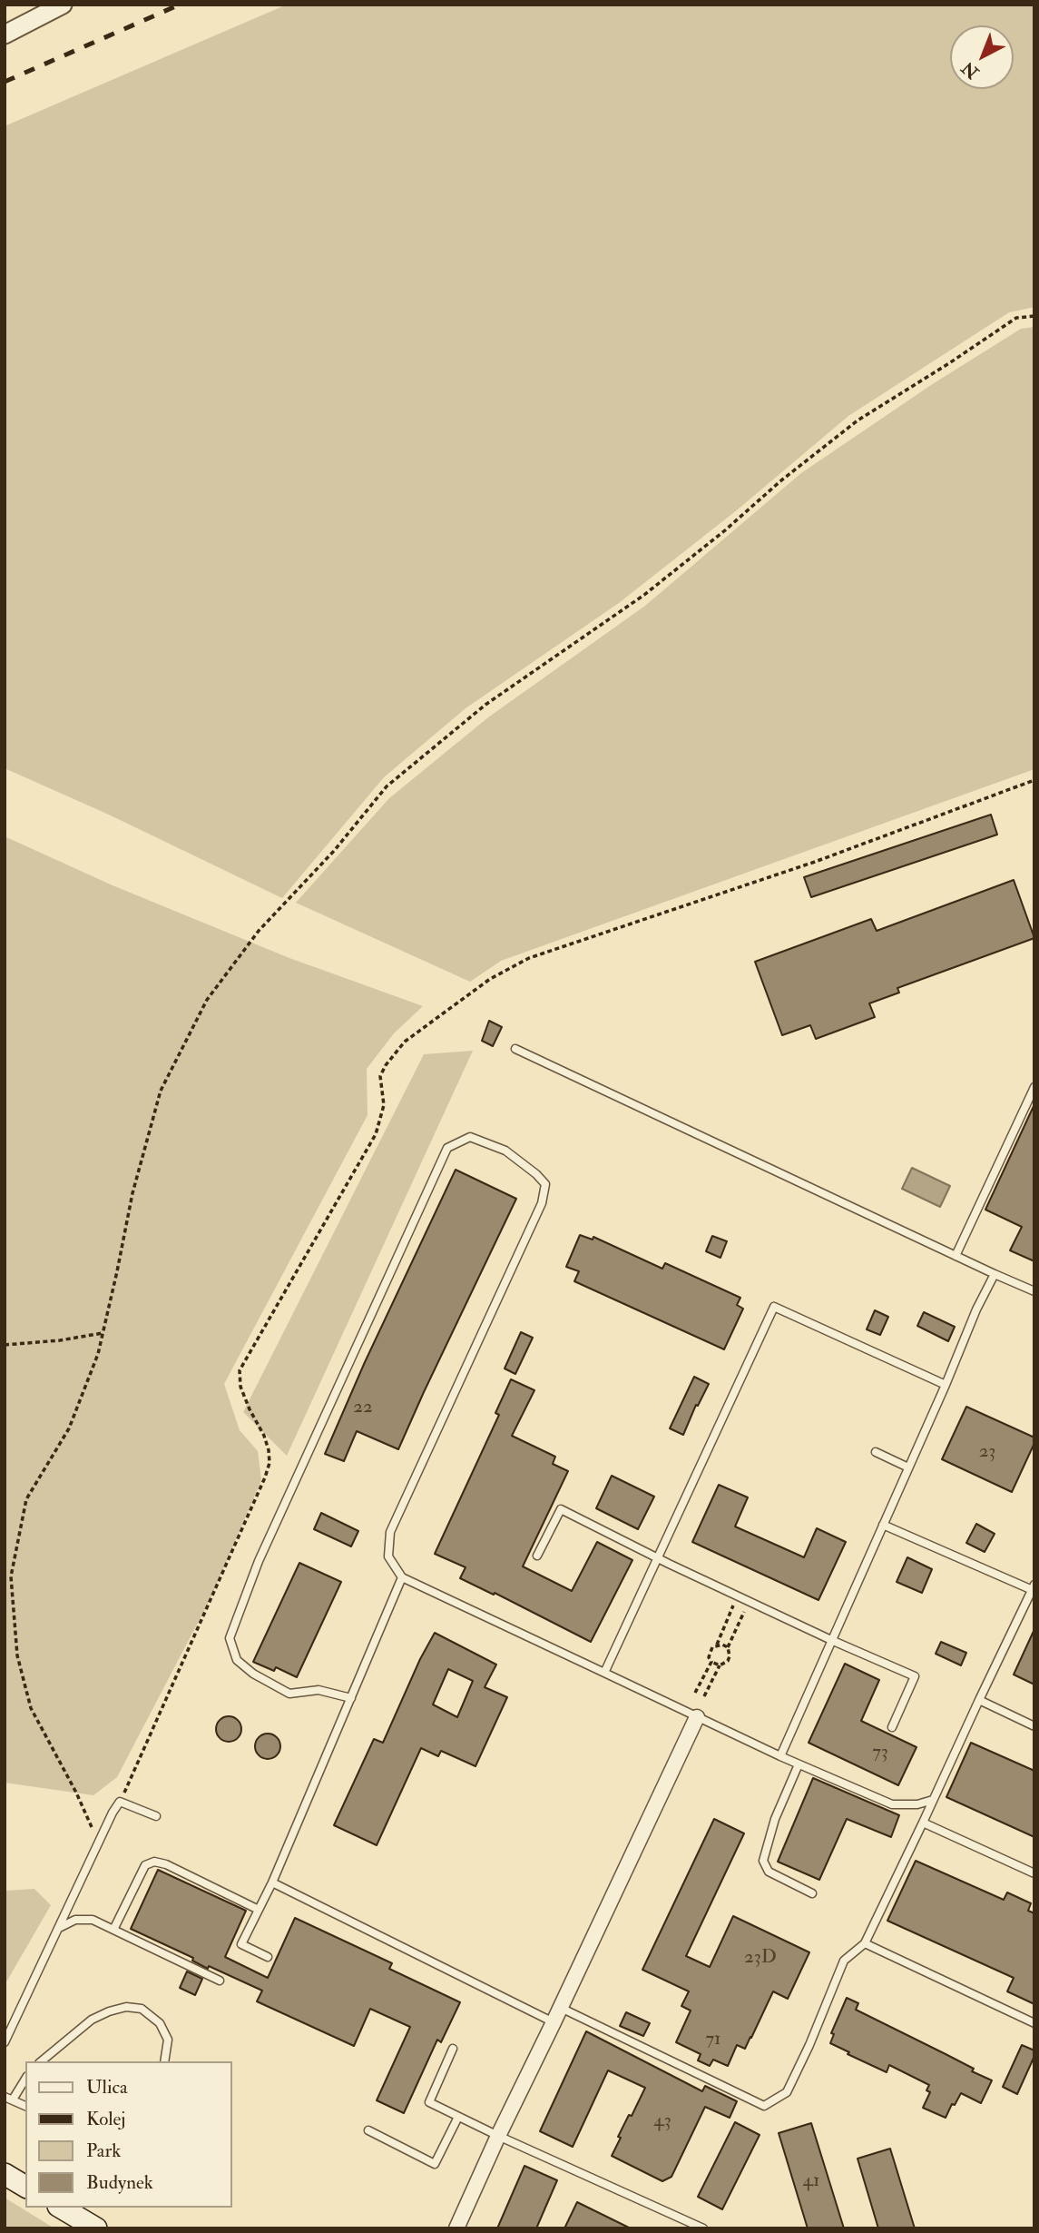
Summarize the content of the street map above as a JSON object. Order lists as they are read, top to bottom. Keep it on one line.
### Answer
{"house_numbers":["22","23","73","23D","71","43","41"],"legend":["Ulica","Kolej","Park","Budynek"],"north":"bottom left"}
